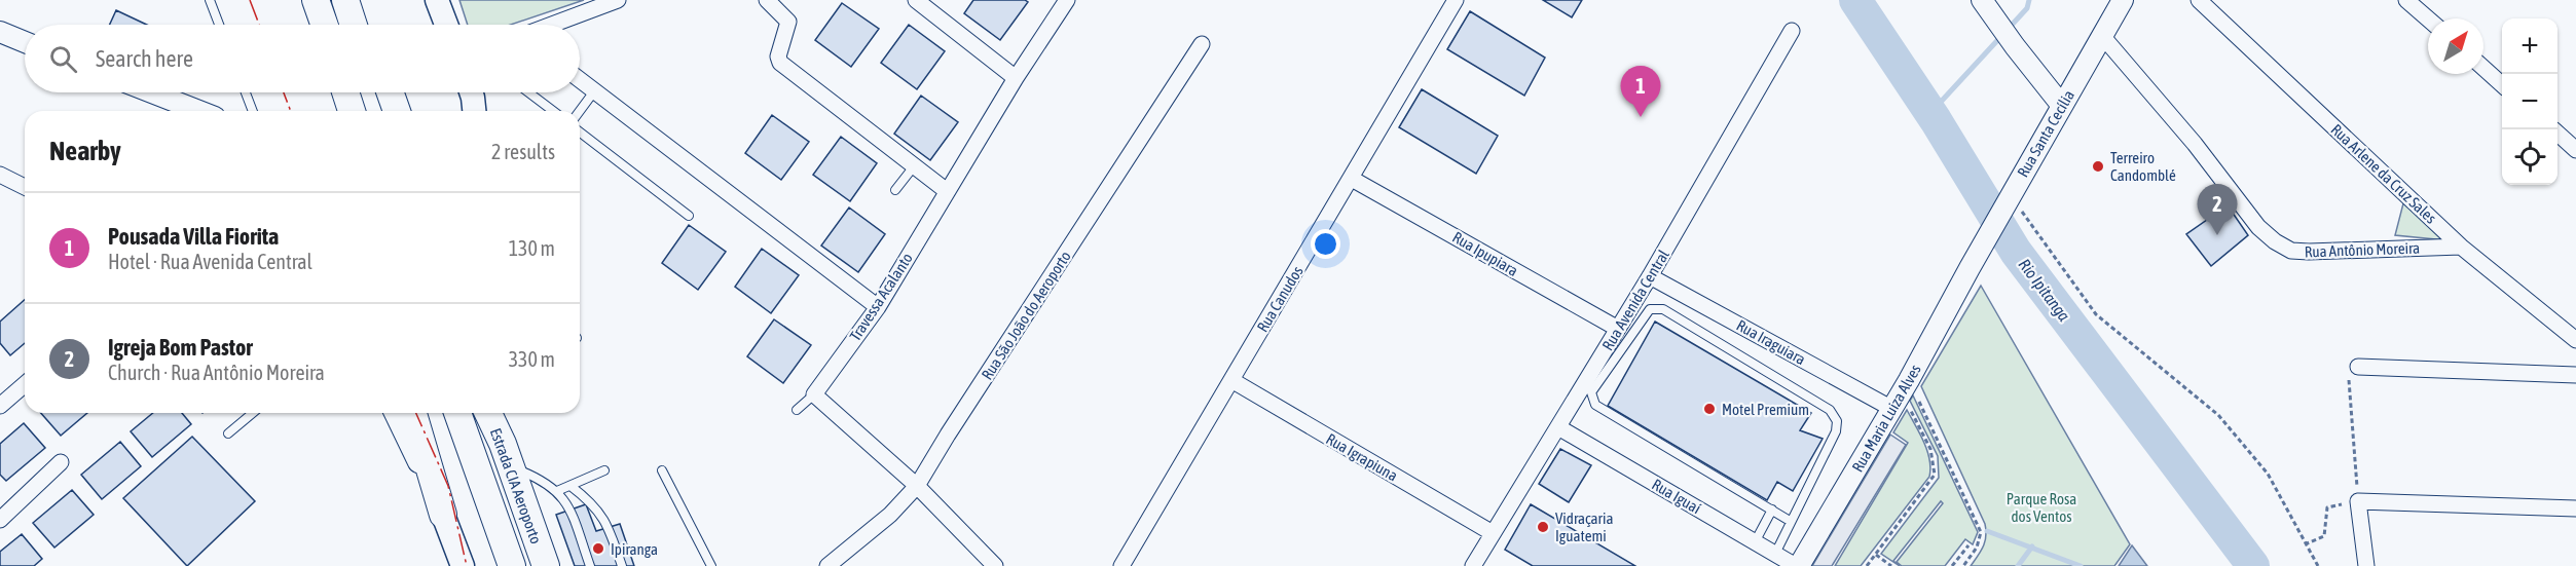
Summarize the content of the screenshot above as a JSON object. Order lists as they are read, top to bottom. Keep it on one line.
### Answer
{"streets":{"highway":["Estrada CIA Aeroporto"],"street":["Rua Santa Cecília","Rua Arlene da Cruz Sales","Rua Antônio Moreira","Rua Ipupiara","Travessa Acalanto","Rua Canudos","Rua Avenida Central","Rua São João do Aeroporto","Rua Iraguiara","Rua Maria Luiza Alves","Rua Igrapiuna","Rua Iguaí"]},"crossings":[["Rua Santa Cecília","Rua Antônio Moreira"],["Rua Santa Cecília","Rua Maria Luiza Alves"],["Rua Arlene da Cruz Sales","Rua Antônio Moreira"],["Rua Ipupiara","Rua Canudos"],["Rua Ipupiara","Rua Avenida Central"],["Rua Canudos","Rua Igrapiuna"],["Rua Avenida Central","Rua Iraguiara"],["Rua Avenida Central","Rua Igrapiuna"],["Rua Avenida Central","Rua Iguaí"],["Rua Iraguiara","Rua Maria Luiza Alves"],["Rua Maria Luiza Alves","Rua Iguaí"]],"water":["Rio Ipitanga"],"parks":["Parque Rosa dos Ventos"],"places":["Terreiro Candomblé","Motel Premium","Vidraçaria Iguatemi","Ipiranga"],"north":"top right","page":{"map_buttons":["+","−"],"search":"Search here","pins":["1","2"],"heading":["Nearby","2 results"],"list":[{"mark":"1","name":"Pousada Villa Fiorita","note":"Hotel · Rua Avenida Central","value":"130 m"},{"mark":"2","name":"Igreja Bom Pastor","note":"Church · Rua Antônio Moreira","value":"330 m"}]}}
